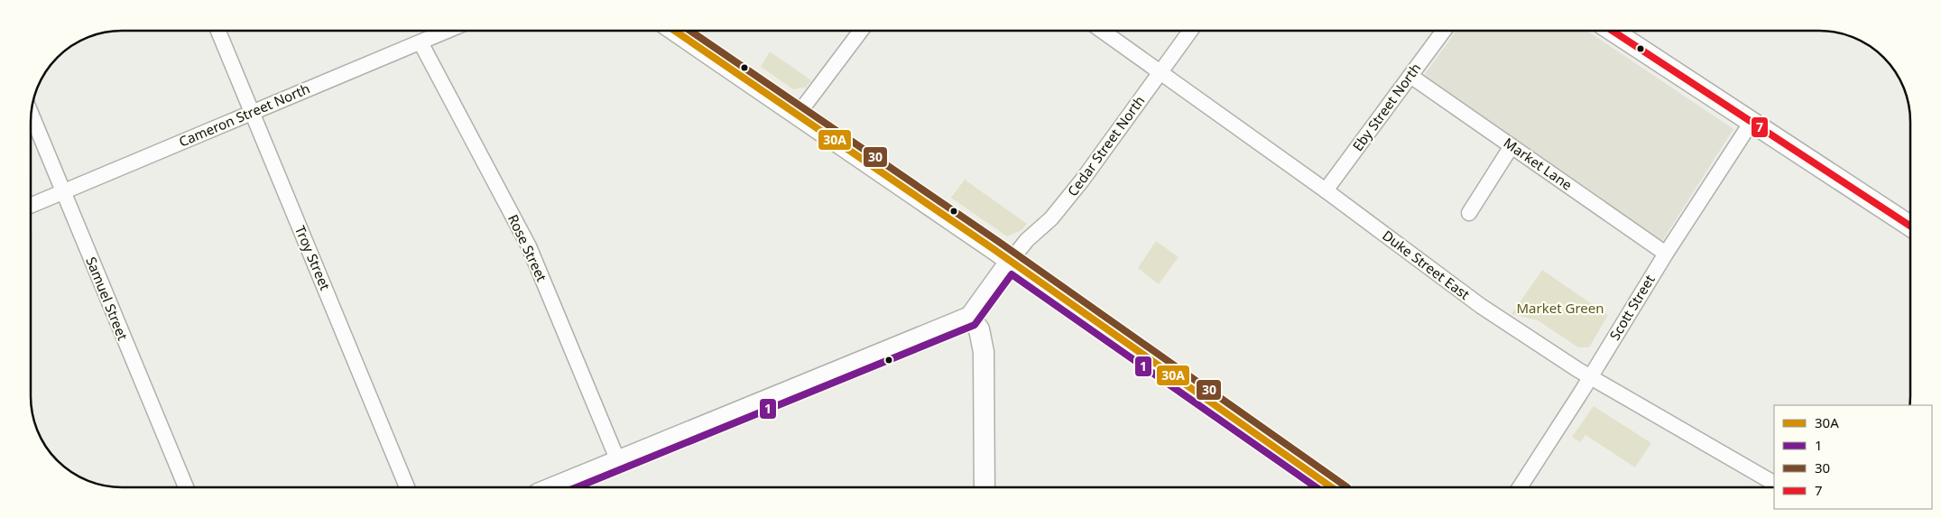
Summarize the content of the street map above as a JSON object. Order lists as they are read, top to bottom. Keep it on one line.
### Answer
{"streets":{"street":["Eby Street North","Cameron Street North","Cedar Street North","Market Lane","Rose Street","Troy Street","Duke Street East","Samuel Street","Scott Street"]},"crossings":[["Eby Street North","Market Lane"],["Eby Street North","Duke Street East"],["Cameron Street North","Rose Street"],["Cameron Street North","Troy Street"],["Cameron Street North","Samuel Street"],["Cedar Street North","Duke Street East"],["Market Lane","Scott Street"],["Duke Street East","Scott Street"]],"parks":["Market Green"],"lines":["transit line 30A","transit line 30","transit line 7","transit line 1"],"legend":["30A","1","30","7"]}
